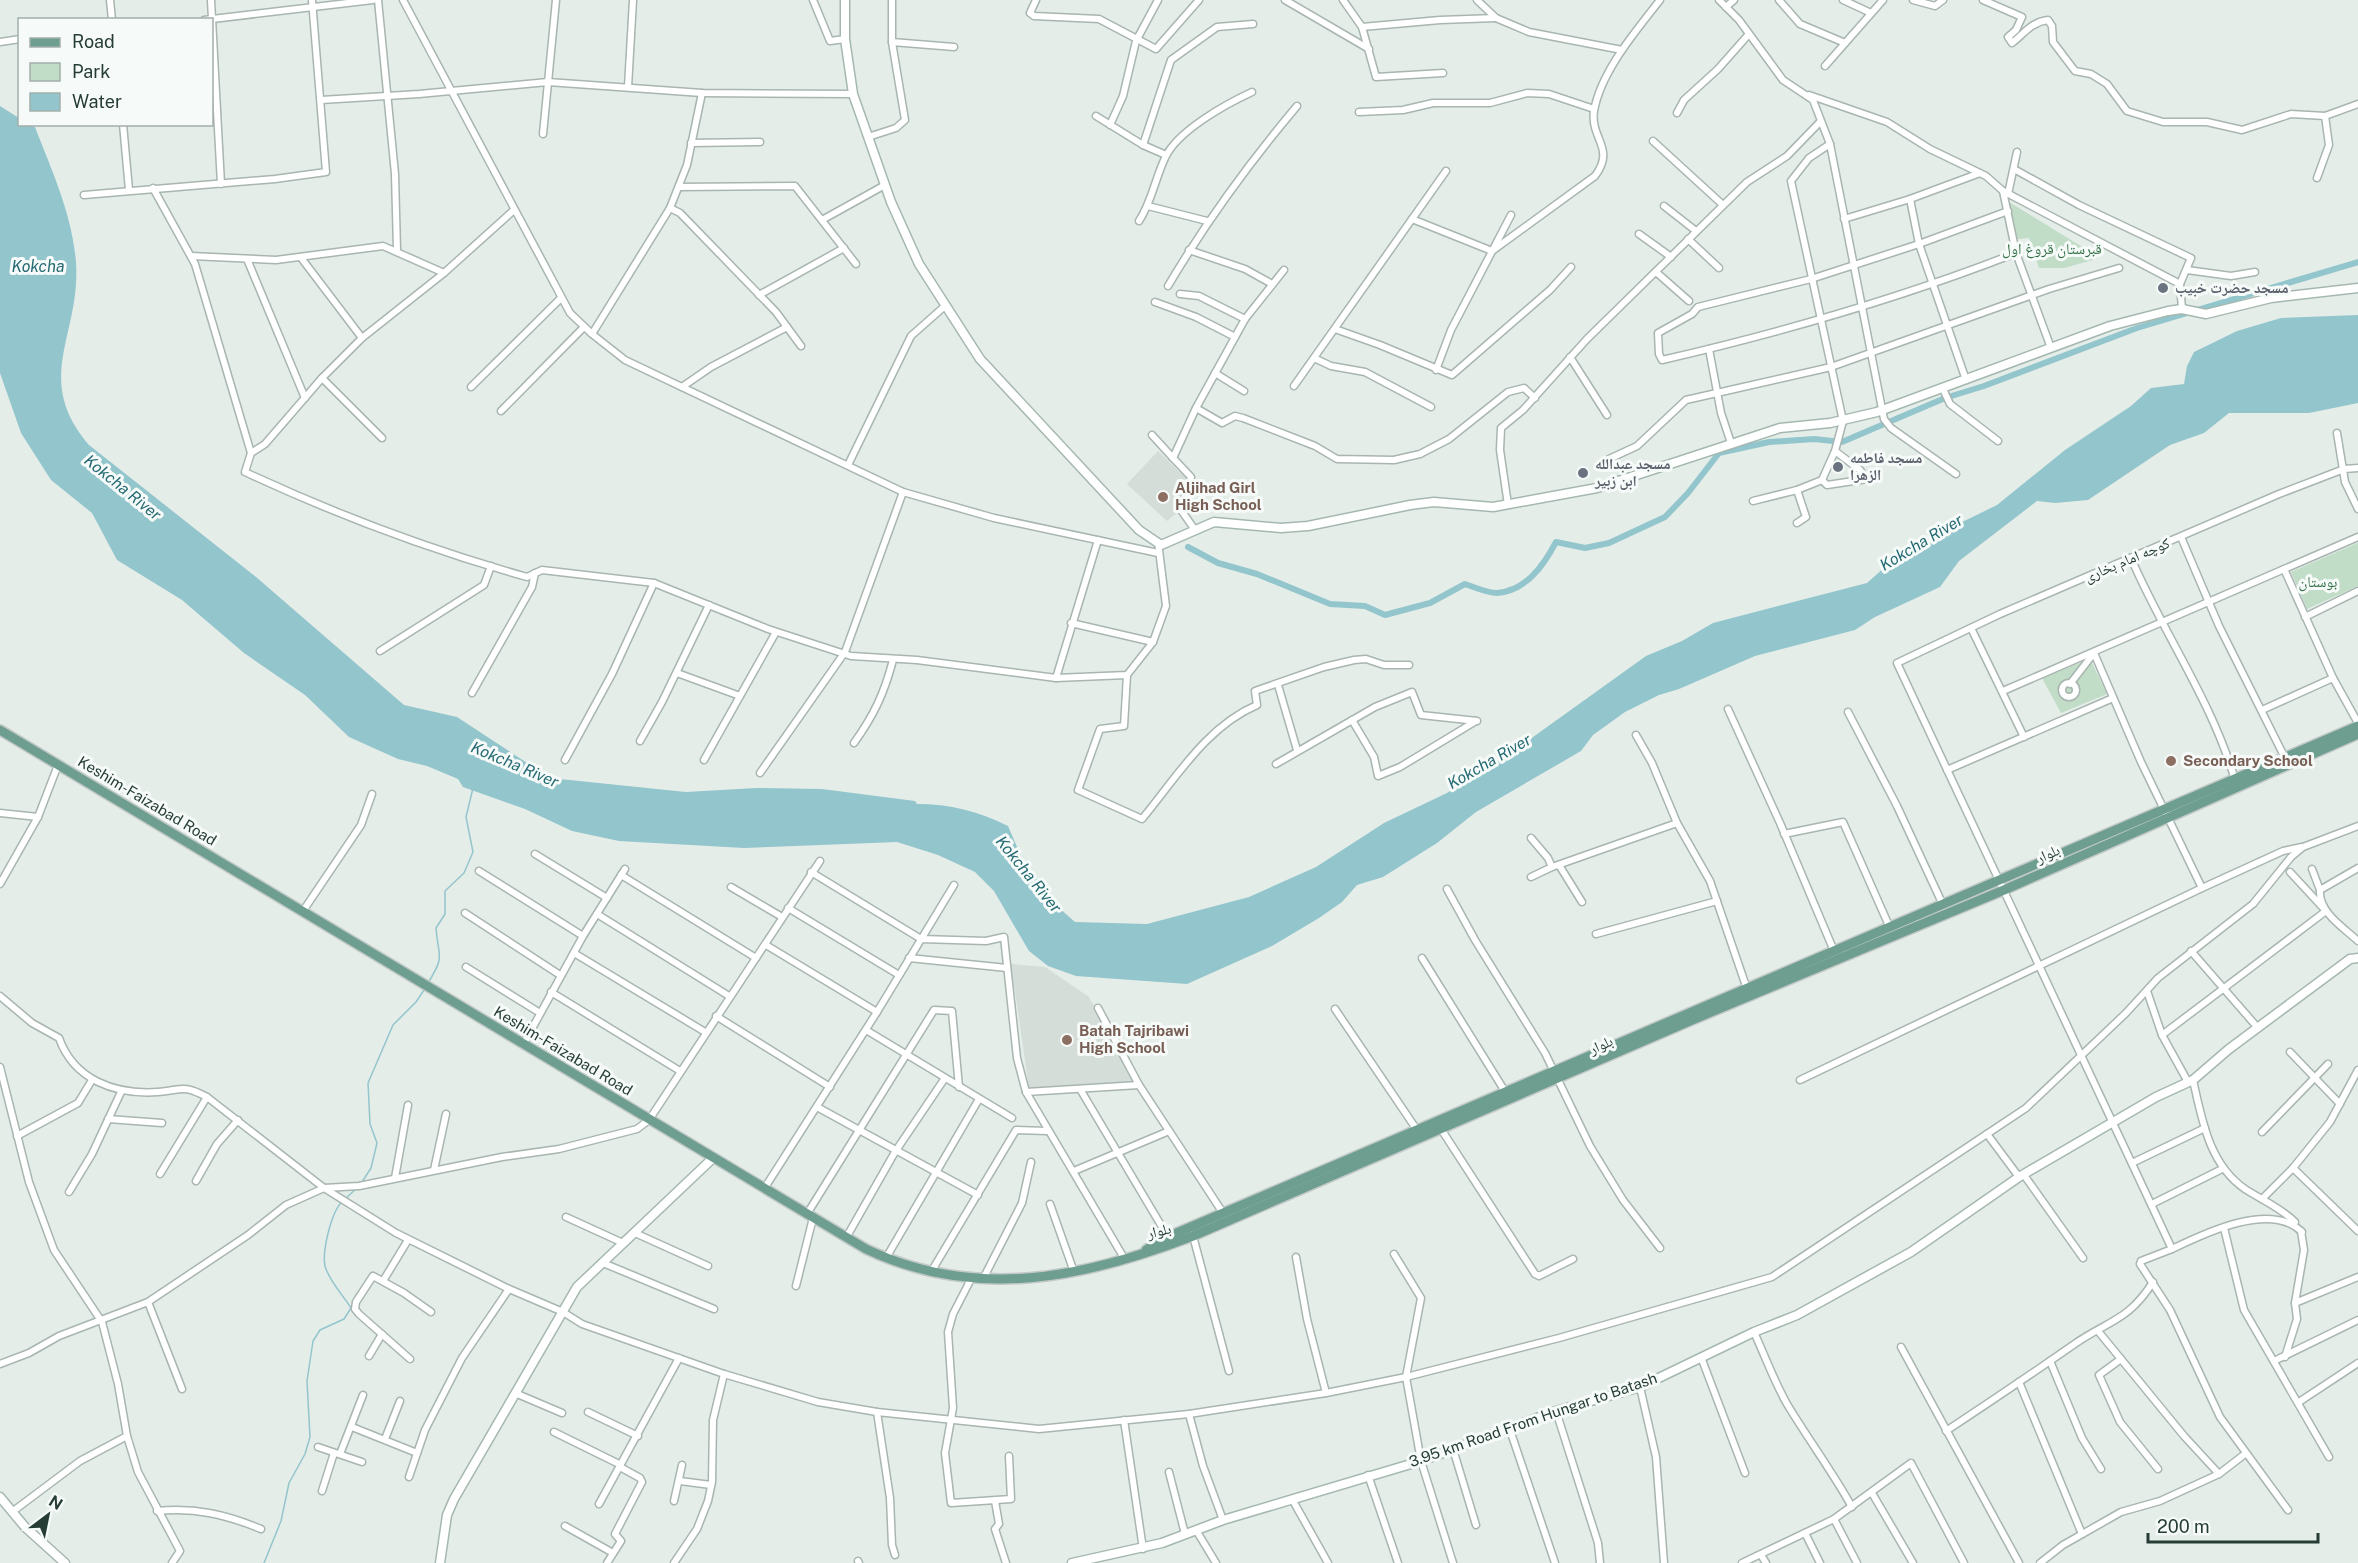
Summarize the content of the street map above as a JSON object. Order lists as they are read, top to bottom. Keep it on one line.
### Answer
{"streets":{"main road":["Keshim-Faizabad Road","بلوار"],"street":["کوچه امام بخاری","3.95 km Road From Hungar to Batash"]},"crossings":[["Keshim-Faizabad Road","بلوار"]],"water":["Kokcha","Kokcha River"],"parks":["قبرستان قروغ اول","بوستان"],"places":["مسجد حضرت خبیب","مسجد فاطمه الزهرا","مسجد عبدالله ابن زبیر","Aljihad Girl High School","Secondary School","Batah Tajribawi High School"],"legend":["Road","Park","Water"],"scale_bar":"200 m","north":"top right"}
